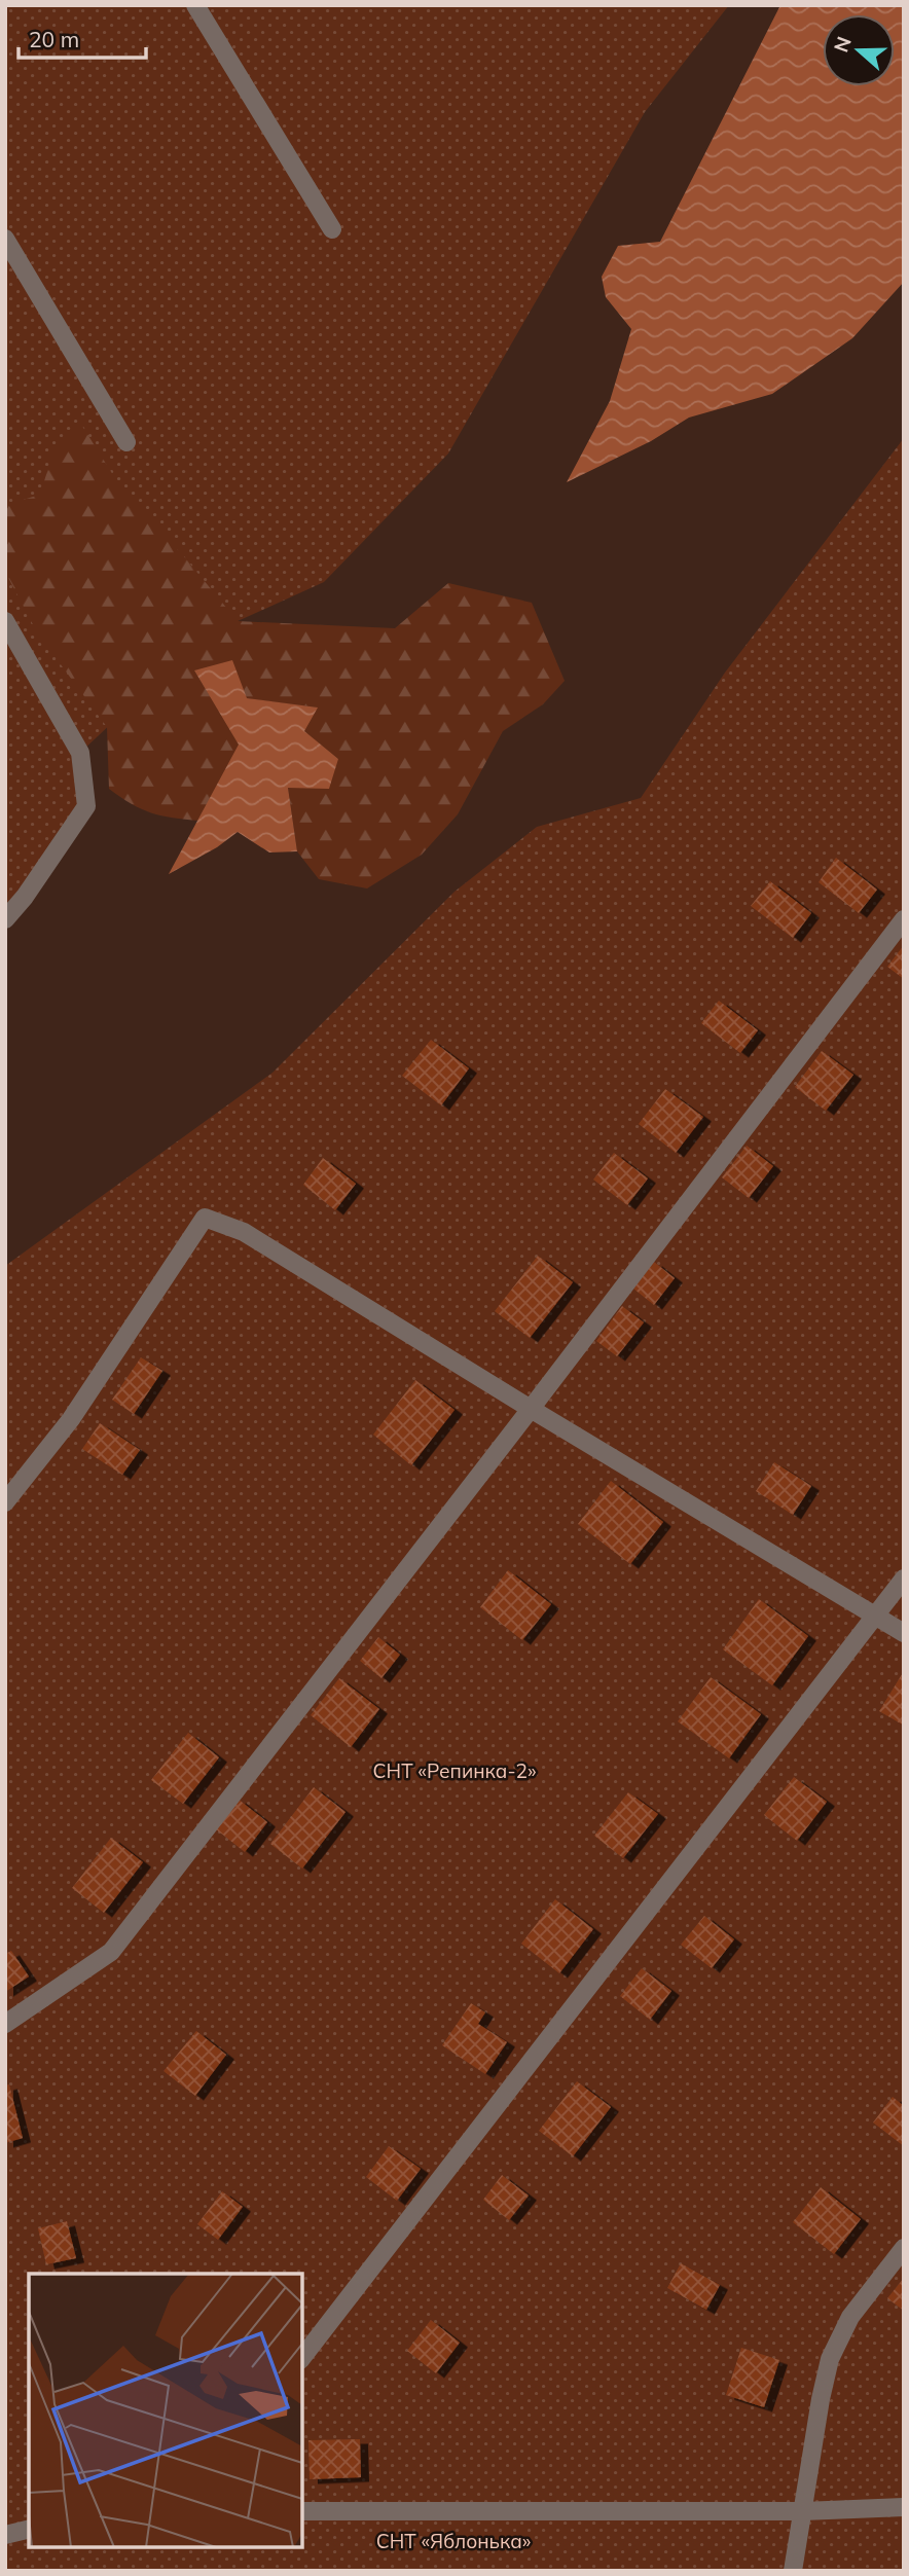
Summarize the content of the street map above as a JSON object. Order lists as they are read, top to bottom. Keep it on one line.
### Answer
{"parks":["СНТ «Репинка-2»","СНТ «Яблонька»"],"scale_bar":"20 m","north":"left"}
